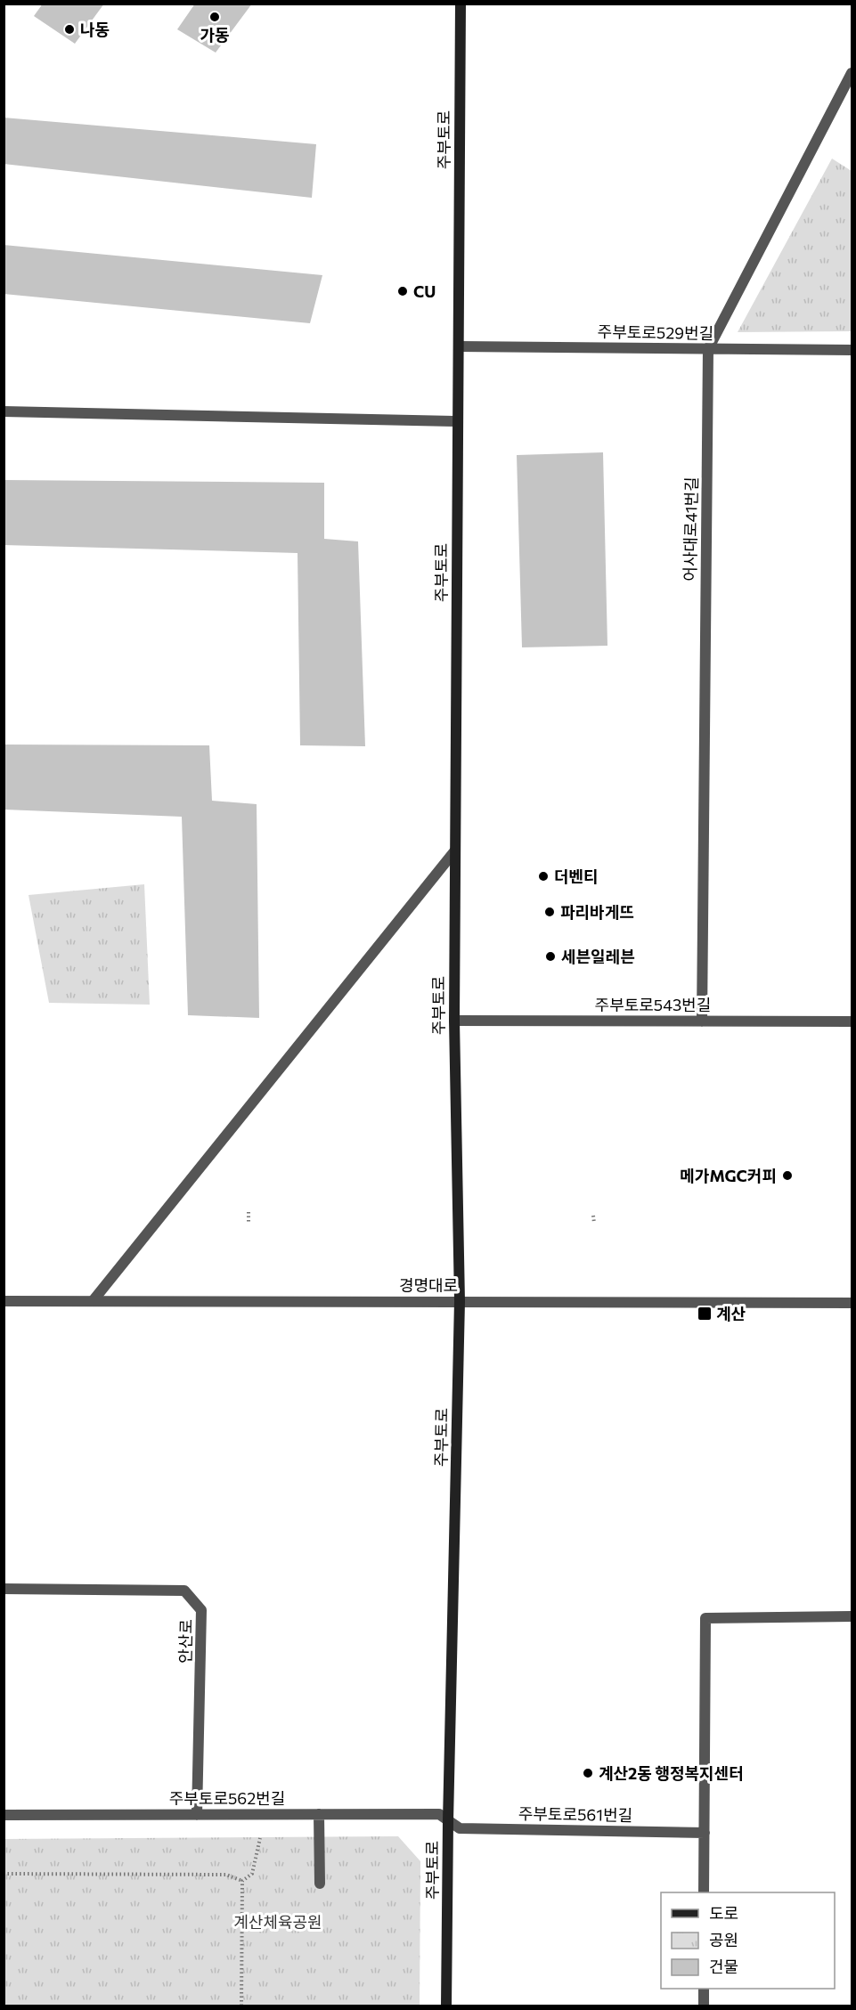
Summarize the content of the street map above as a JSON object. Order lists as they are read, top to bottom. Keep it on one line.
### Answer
{"streets":{"main road":["주부토로"],"street":["주부토로529번길","어사대로41번길","주부토로543번길","경명대로","안산로","주부토로562번길","주부토로561번길"]},"crossings":[["주부토로","주부토로529번길"],["주부토로","주부토로543번길"],["주부토로","경명대로"],["주부토로","주부토로562번길"],["주부토로","주부토로561번길"],["주부토로529번길","어사대로41번길"],["어사대로41번길","주부토로543번길"],["안산로","주부토로562번길"],["주부토로562번길","주부토로561번길"]],"parks":["계산체육공원"],"places":{"other":["가동","나동","CU","더벤티","파리바게뜨","세븐일레븐","메가MGC커피","계산2동 행정복지센터"],"transit":["계산"]},"legend":["도로","공원","건물"]}
